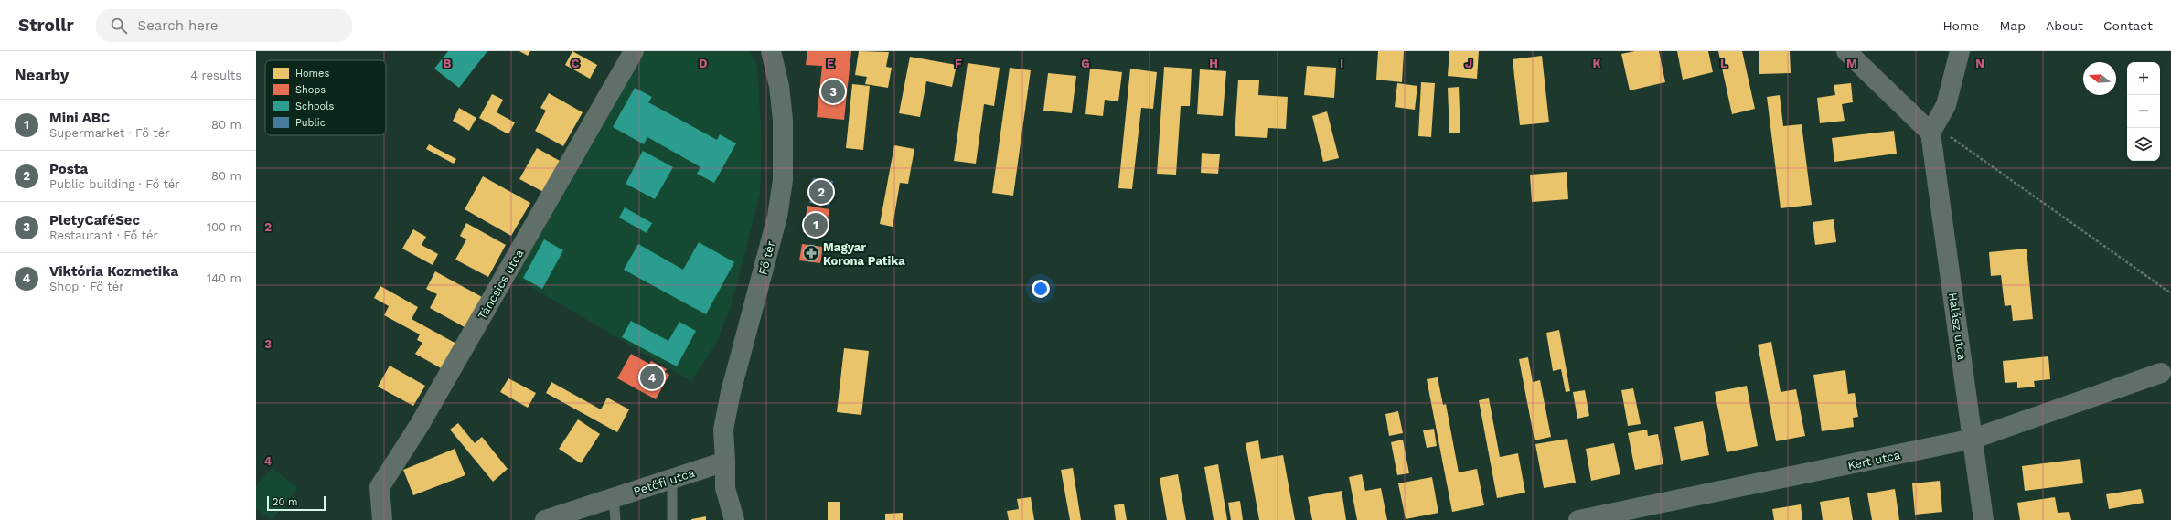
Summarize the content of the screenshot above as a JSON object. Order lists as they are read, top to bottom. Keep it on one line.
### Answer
{"streets":{"main road":["Fő tér"],"street":["Táncsics utca","Halász utca","Kert utca","Petőfi utca"]},"crossings":[["Fő tér","Petőfi utca"],["Halász utca","Kert utca"]],"places":{"pharmacy":["Magyar Korona Patika"]},"legend":["Homes","Shops","Schools","Public"],"scale_bar":"20 m","north":"left","page":{"header":"Strollr","search":"Search here","nav":["Home","Map","About","Contact"],"heading":["Nearby","4 results"],"map_buttons":["+","−"],"pins":["3","2","1","4"],"list":[{"mark":"1","name":"Mini ABC","note":"Supermarket · Fő tér","value":"80 m"},{"mark":"2","name":"Posta","note":"Public building · Fő tér","value":"80 m"},{"mark":"3","name":"PletyCaféSec","note":"Restaurant · Fő tér","value":"100 m"},{"mark":"4","name":"Viktória Kozmetika","note":"Shop · Fő tér","value":"140 m"}],"scale":"20 m"},"grid":{"columns":["B","C","D","E","F","G","H","I","J","K","L","M","N"],"rows":["2","3","4"]}}
